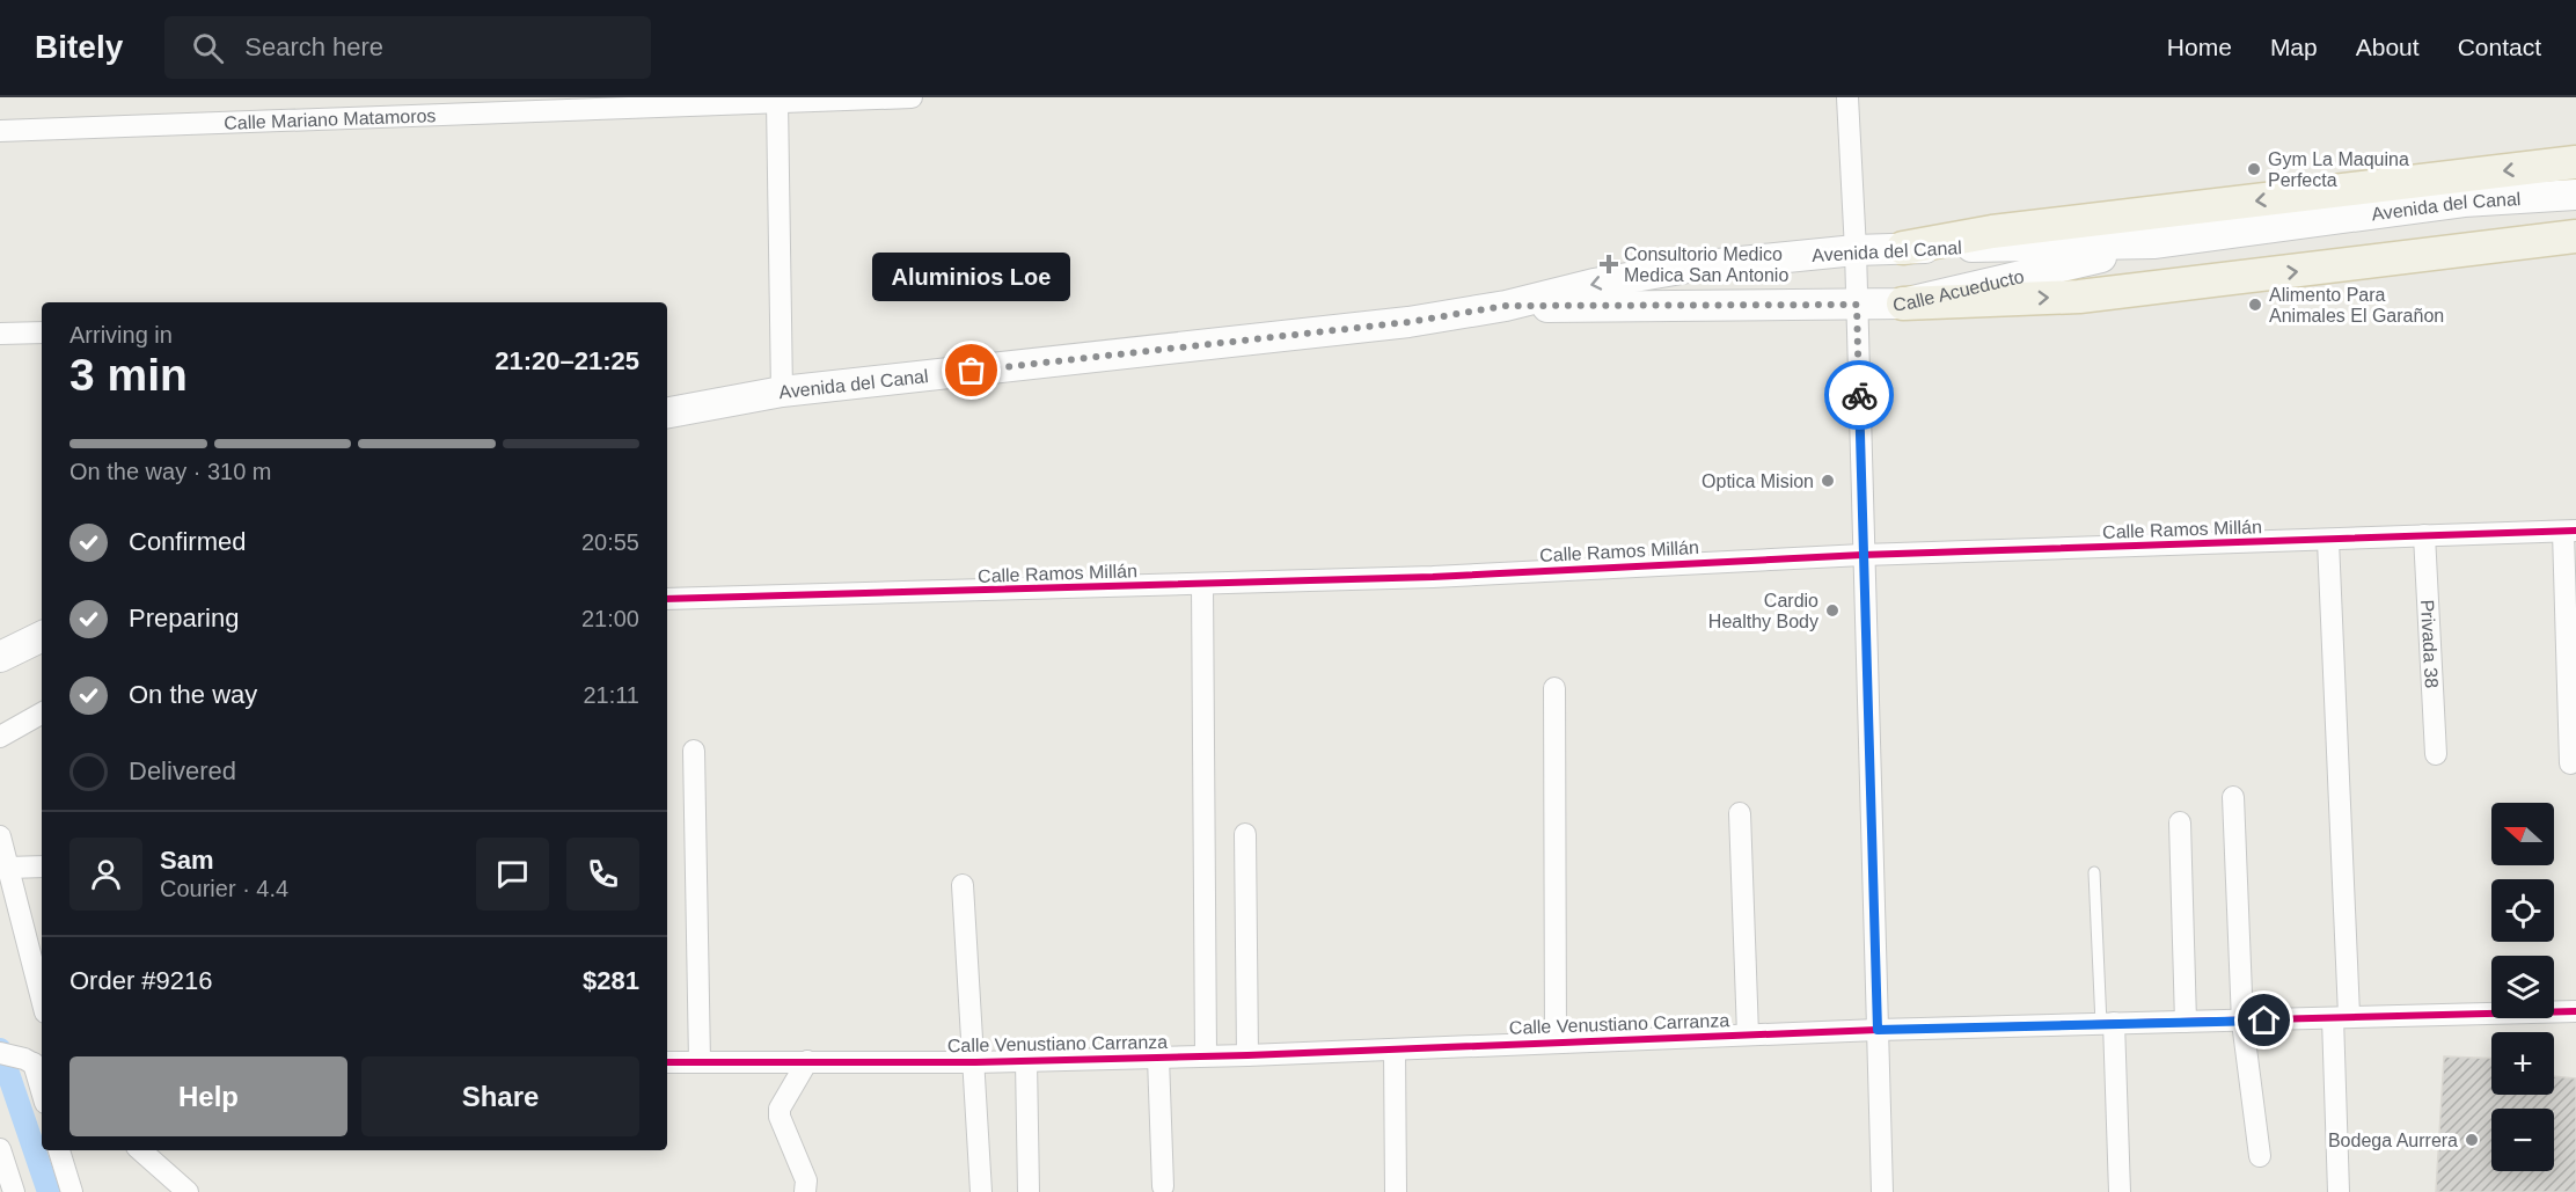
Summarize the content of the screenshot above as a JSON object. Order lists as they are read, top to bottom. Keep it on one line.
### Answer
{"streets":{"main road":["Avenida del Canal","Calle Acueducto"],"street":["Calle Mariano Matamoros","Calle Ramos Millán","Privada 38","Calle Venustiano Carranza"]},"crossings":[["Avenida del Canal","Calle Acueducto"],["Calle Ramos Millán","Privada 38"]],"places":{"other":["Gym La Maquina Perfecta","Alimento Para Animales El Garañon","Aluminios Loe","Optica Mision","Cardio Healthy Body","Bodega Aurrera"],"health":["Consultorio Medico Medica San Antonio"]},"north":"left","page":{"header":"Bitely","search":"Search here","nav":["Home","Map","About","Contact"],"bubble":"Aluminios Loe","heading":["3 min","Arriving in","21:20–21:25"],"panel":["Sam","Courier · 4.4","Order #9216","$281"],"bar":"On the way · 310 m","list":[["Confirmed","20:55"],["Preparing","21:00"],["On the way","21:11"],"Delivered"],"map_buttons":["+","−"],"buttons":["Help","Share"]}}
